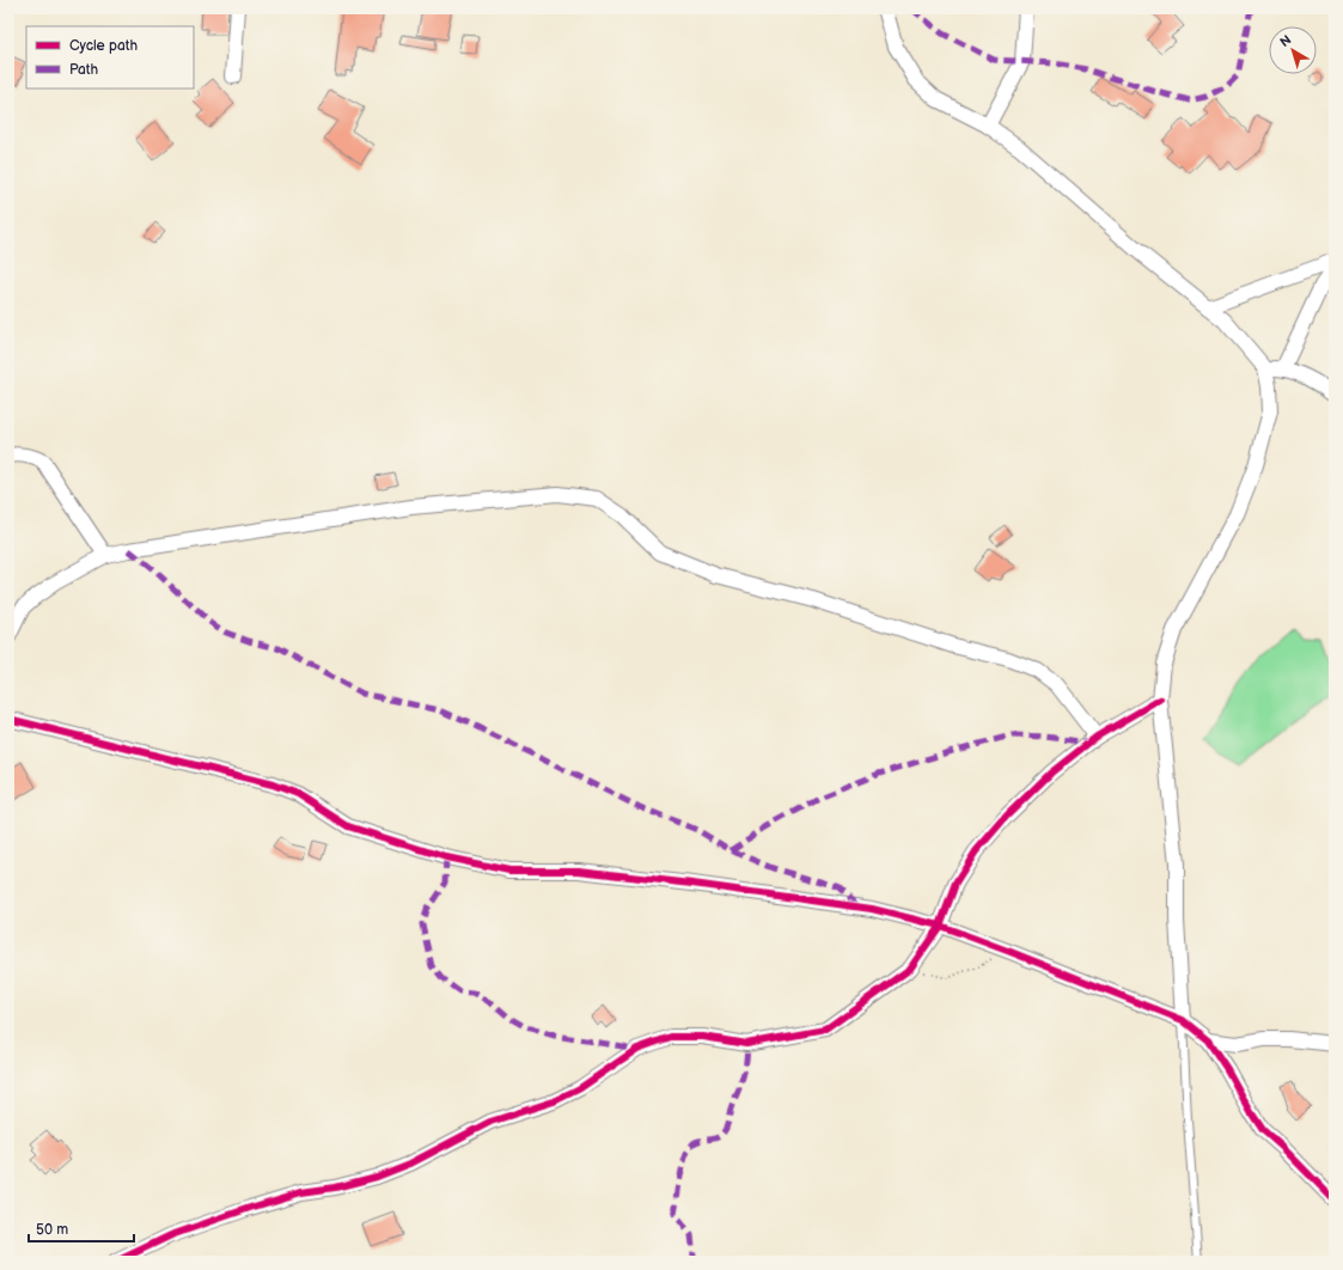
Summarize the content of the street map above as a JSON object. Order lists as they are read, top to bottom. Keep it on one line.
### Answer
{"legend":["Cycle path","Path"],"scale_bar":"50 m","north":"top left"}
